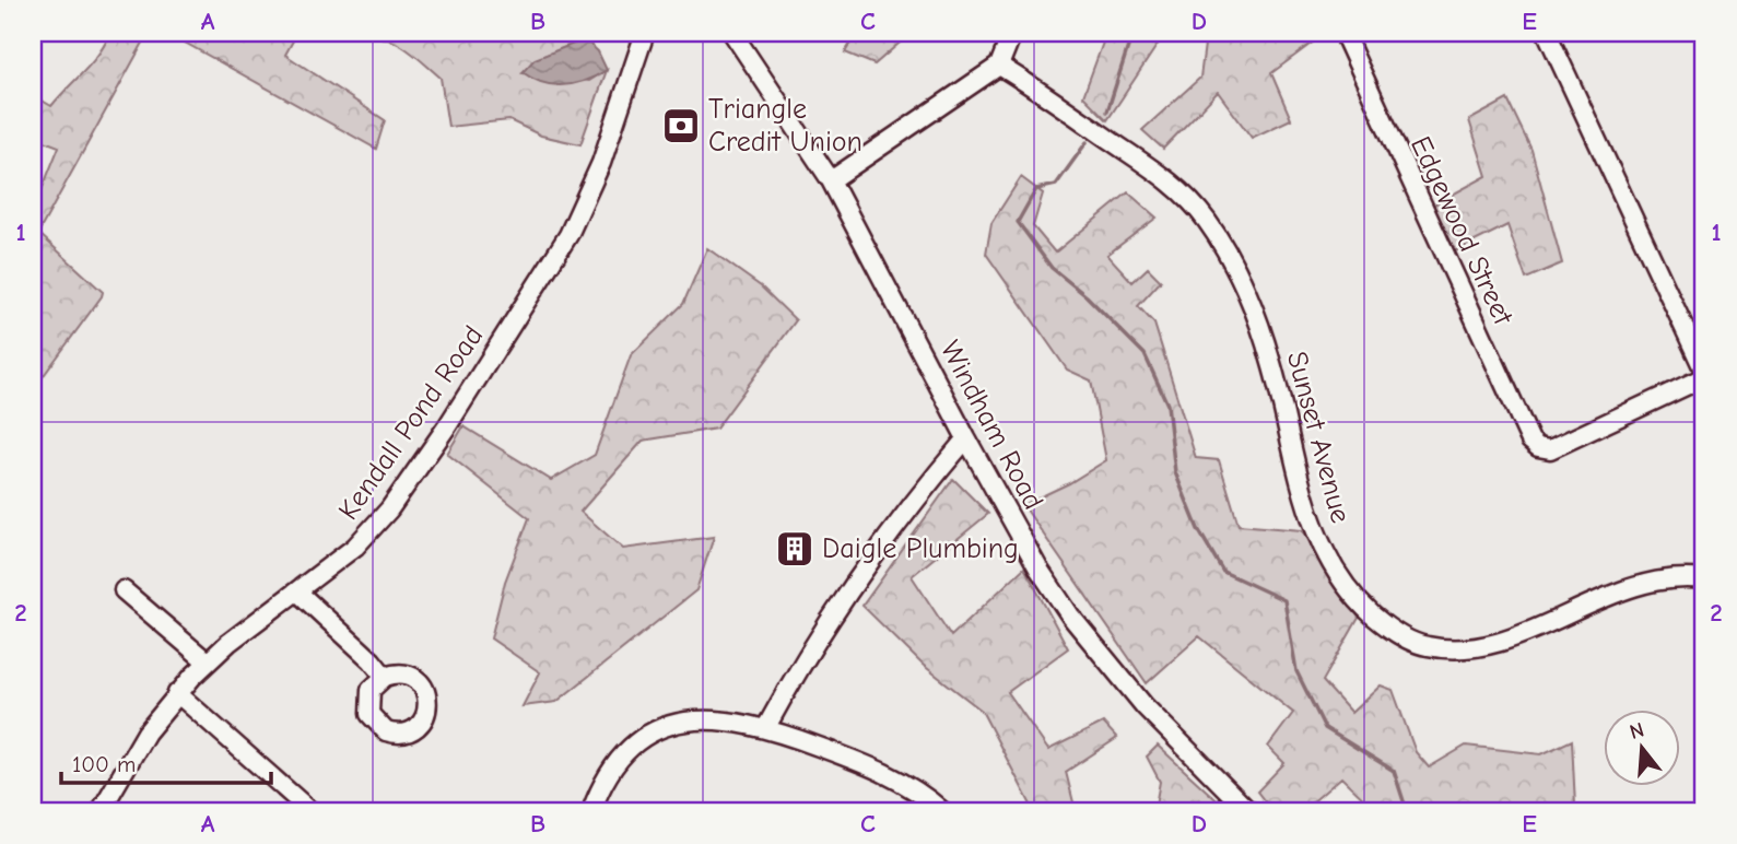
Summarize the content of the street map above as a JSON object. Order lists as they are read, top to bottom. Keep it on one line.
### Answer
{"streets":{"street":["Edgewood Street","Kendall Pond Road","Windham Road","Sunset Avenue"]},"places":{"bank":["Triangle Credit Union"],"building":["Daigle Plumbing"]},"scale_bar":"100 m","north":"top","grid":{"columns":["A","B","C","D","E"],"rows":["1","2"]}}
